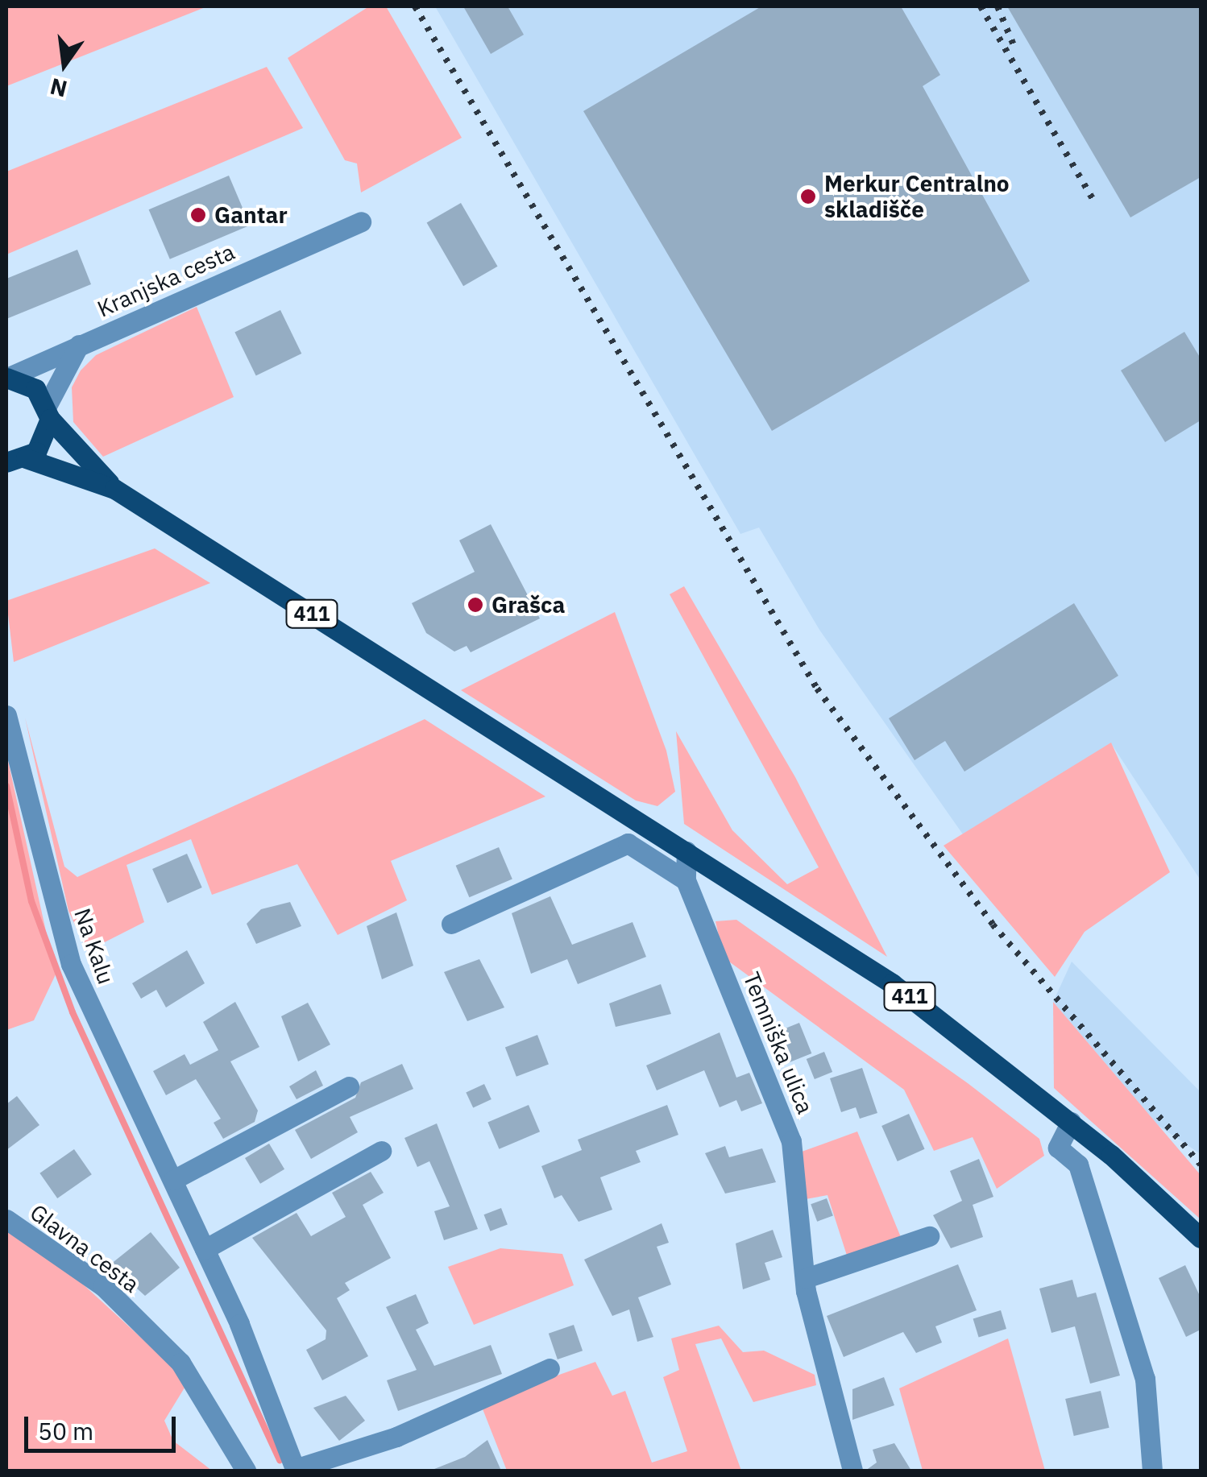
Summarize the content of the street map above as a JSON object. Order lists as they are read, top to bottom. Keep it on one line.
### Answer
{"streets":{"main road":["411"],"street":["Kranjska cesta","Na Kalu","Temniška ulica","Glavna cesta"]},"crossings":[["Kranjska cesta","411"]],"places":["Merkur Centralno skladišče","Gantar","Grašca"],"scale_bar":"50 m","north":"bottom"}
